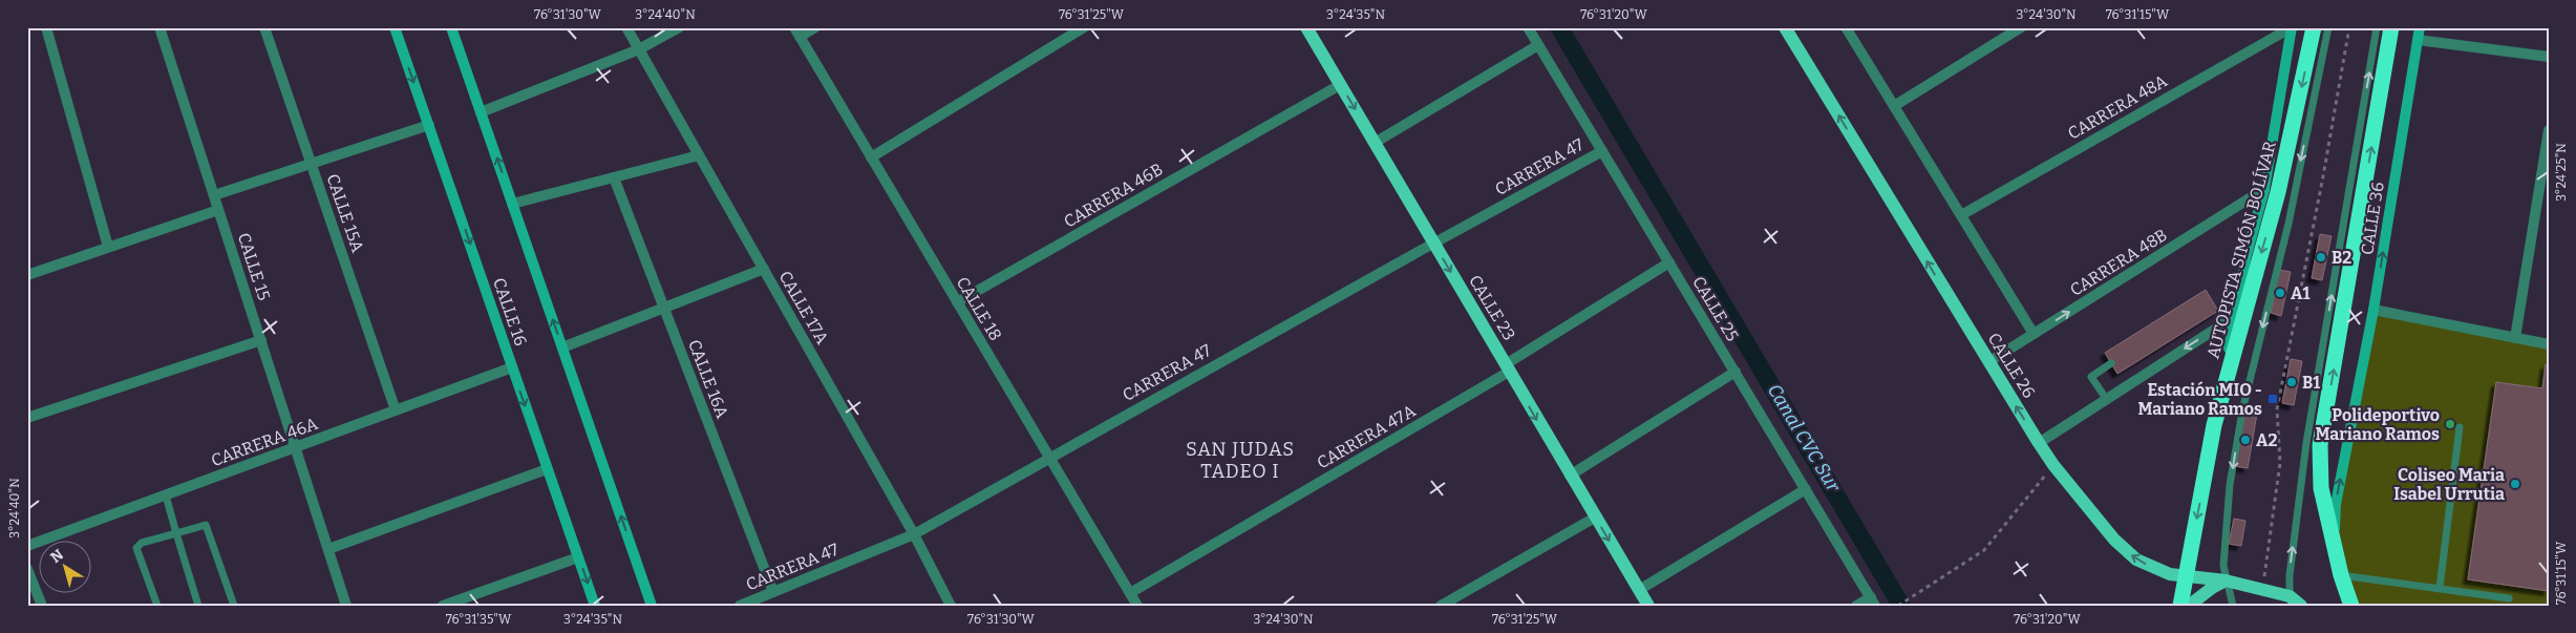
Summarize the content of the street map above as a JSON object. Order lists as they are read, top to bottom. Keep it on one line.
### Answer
{"streets":{"highway":["AUTOPISTA SIMÓN BOLÍVAR"],"main road":["CALLE 23","CALLE 26"],"street":["CARRERA 48A","CARRERA 47","CARRERA 46B","CALLE 15A","CALLE 36","CARRERA 48B","CALLE 15","CALLE 17A","CALLE 18","CALLE 25","CALLE 16","CALLE 16A","CARRERA 47A","CARRERA 46A"]},"crossings":[["CARRERA 48A","CALLE 26"],["CARRERA 47","CALLE 17A"],["CARRERA 47","CALLE 23"],["CARRERA 47","CALLE 18"],["CARRERA 47","CALLE 25"],["CARRERA 47","CALLE 16A"],["CARRERA 46B","CALLE 23"],["CARRERA 46B","CALLE 18"],["CALLE 15A","CARRERA 46A"],["AUTOPISTA SIMÓN BOLÍVAR","CALLE 26"],["CARRERA 48B","CALLE 26"],["CALLE 15","CARRERA 46A"],["CALLE 23","CARRERA 47A"],["CALLE 18","CARRERA 47A"],["CALLE 25","CARRERA 47A"],["CALLE 16","CARRERA 46A"]],"one_way":["CALLE 36","CALLE 23","CALLE 26"],"districts":["SAN JUDAS TADEO I"],"water":["Canal CVC Sur"],"places":{"other":["B2","A1","B1","Polideportivo Mariano Ramos","A2","Coliseo Maria Isabel Urrutia"],"transit":["Estación MIO - Mariano Ramos"]},"north":"top left","coordinates":["76°31'30\"W","3°24'40\"N","76°31'25\"W","3°24'35\"N","76°31'20\"W","3°24'30\"N","76°31'15\"W","3°24'25\"N","76°31'35\"W"]}
